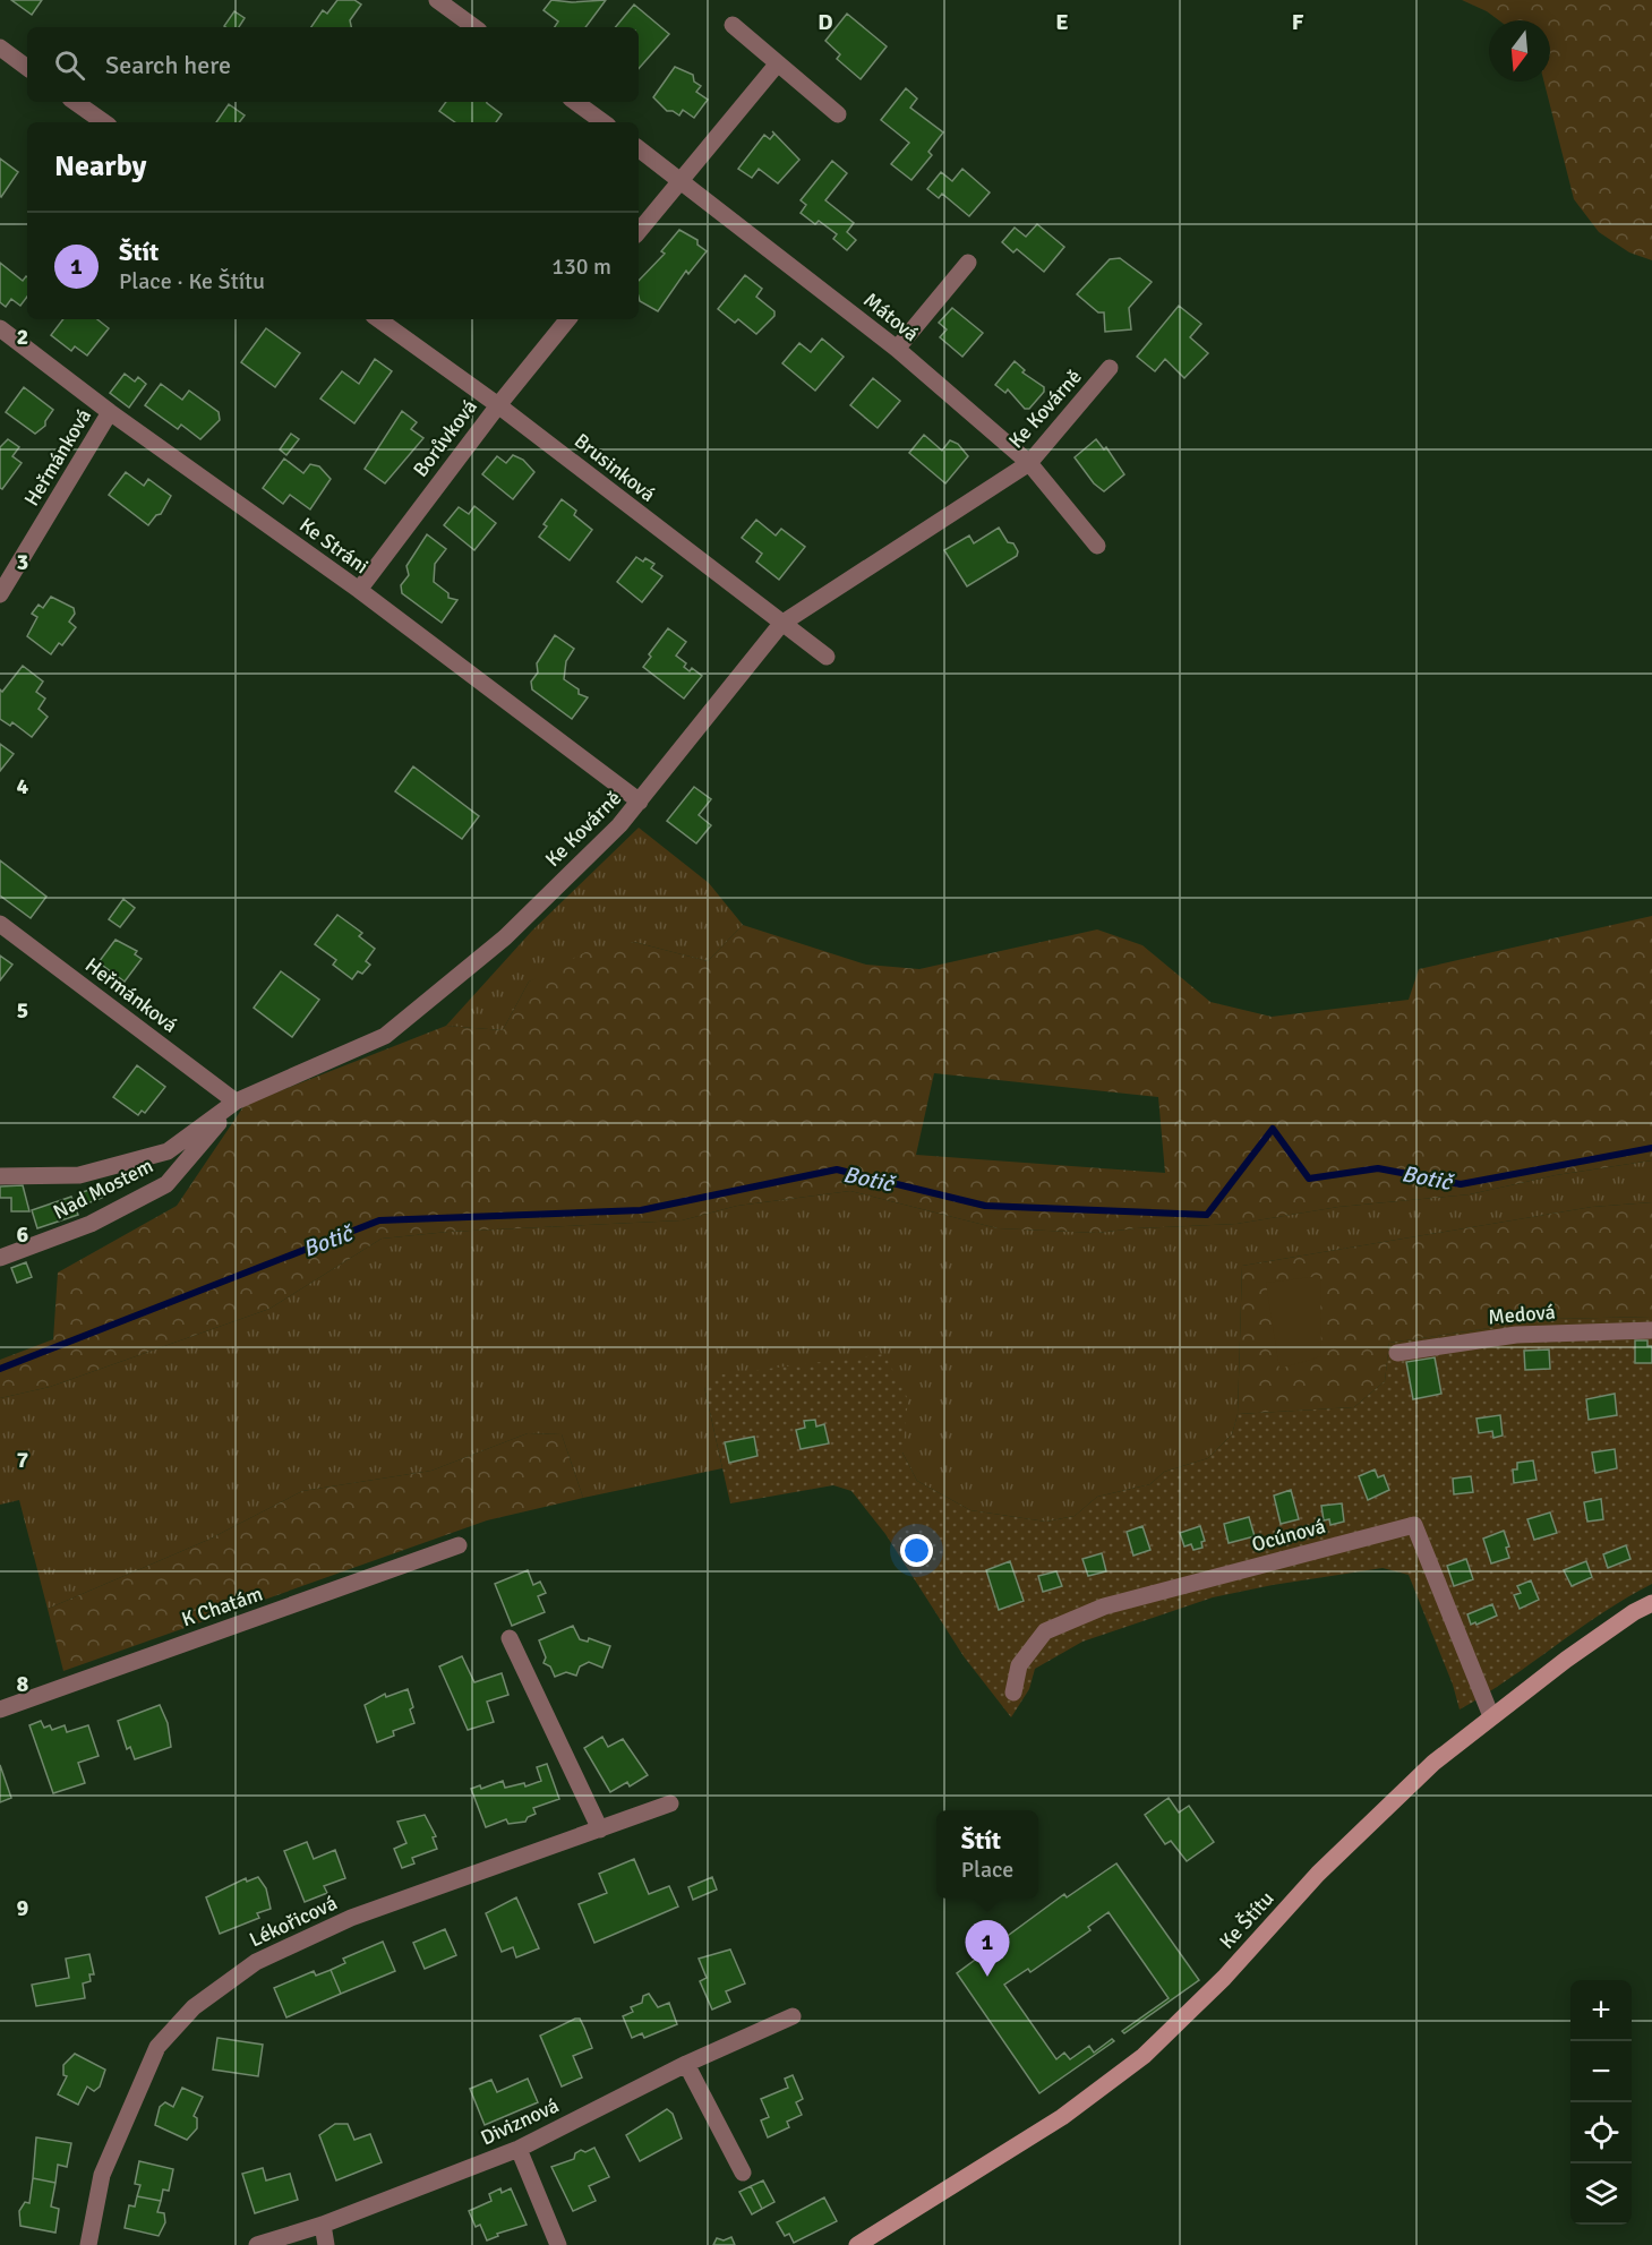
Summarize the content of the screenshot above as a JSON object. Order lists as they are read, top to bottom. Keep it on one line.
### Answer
{"streets":{"street":["Mátová","Ke Kovárně","Borůvková","Heřmánková","Brusinková","Ke Stráni","Nad Mostem","Medová","Ocúnová","K Chatám","Ke Štítu","Lékořicová","Diviznová"]},"crossings":[["Mátová","Ke Kovárně"],["Ke Kovárně","Heřmánková"],["Ke Kovárně","Brusinková"],["Ke Kovárně","Ke Stráni"],["Ke Kovárně","Nad Mostem"],["Borůvková","Brusinková"],["Borůvková","Ke Stráni"],["Heřmánková","Ke Stráni"],["Heřmánková","Nad Mostem"],["Ocúnová","Ke Štítu"]],"water":["Botič"],"north":"bottom","page":{"search":"Search here","heading":"Nearby","list":[{"mark":"1","name":"Štít","note":"Place · Ke Štítu","value":"130 m"}],"popup":["Štít","Place"],"pins":"1","map_buttons":["+","−"]},"grid":{"columns":["D","E","F"],"rows":["2","3","4","5","6","7","8","9"]}}
